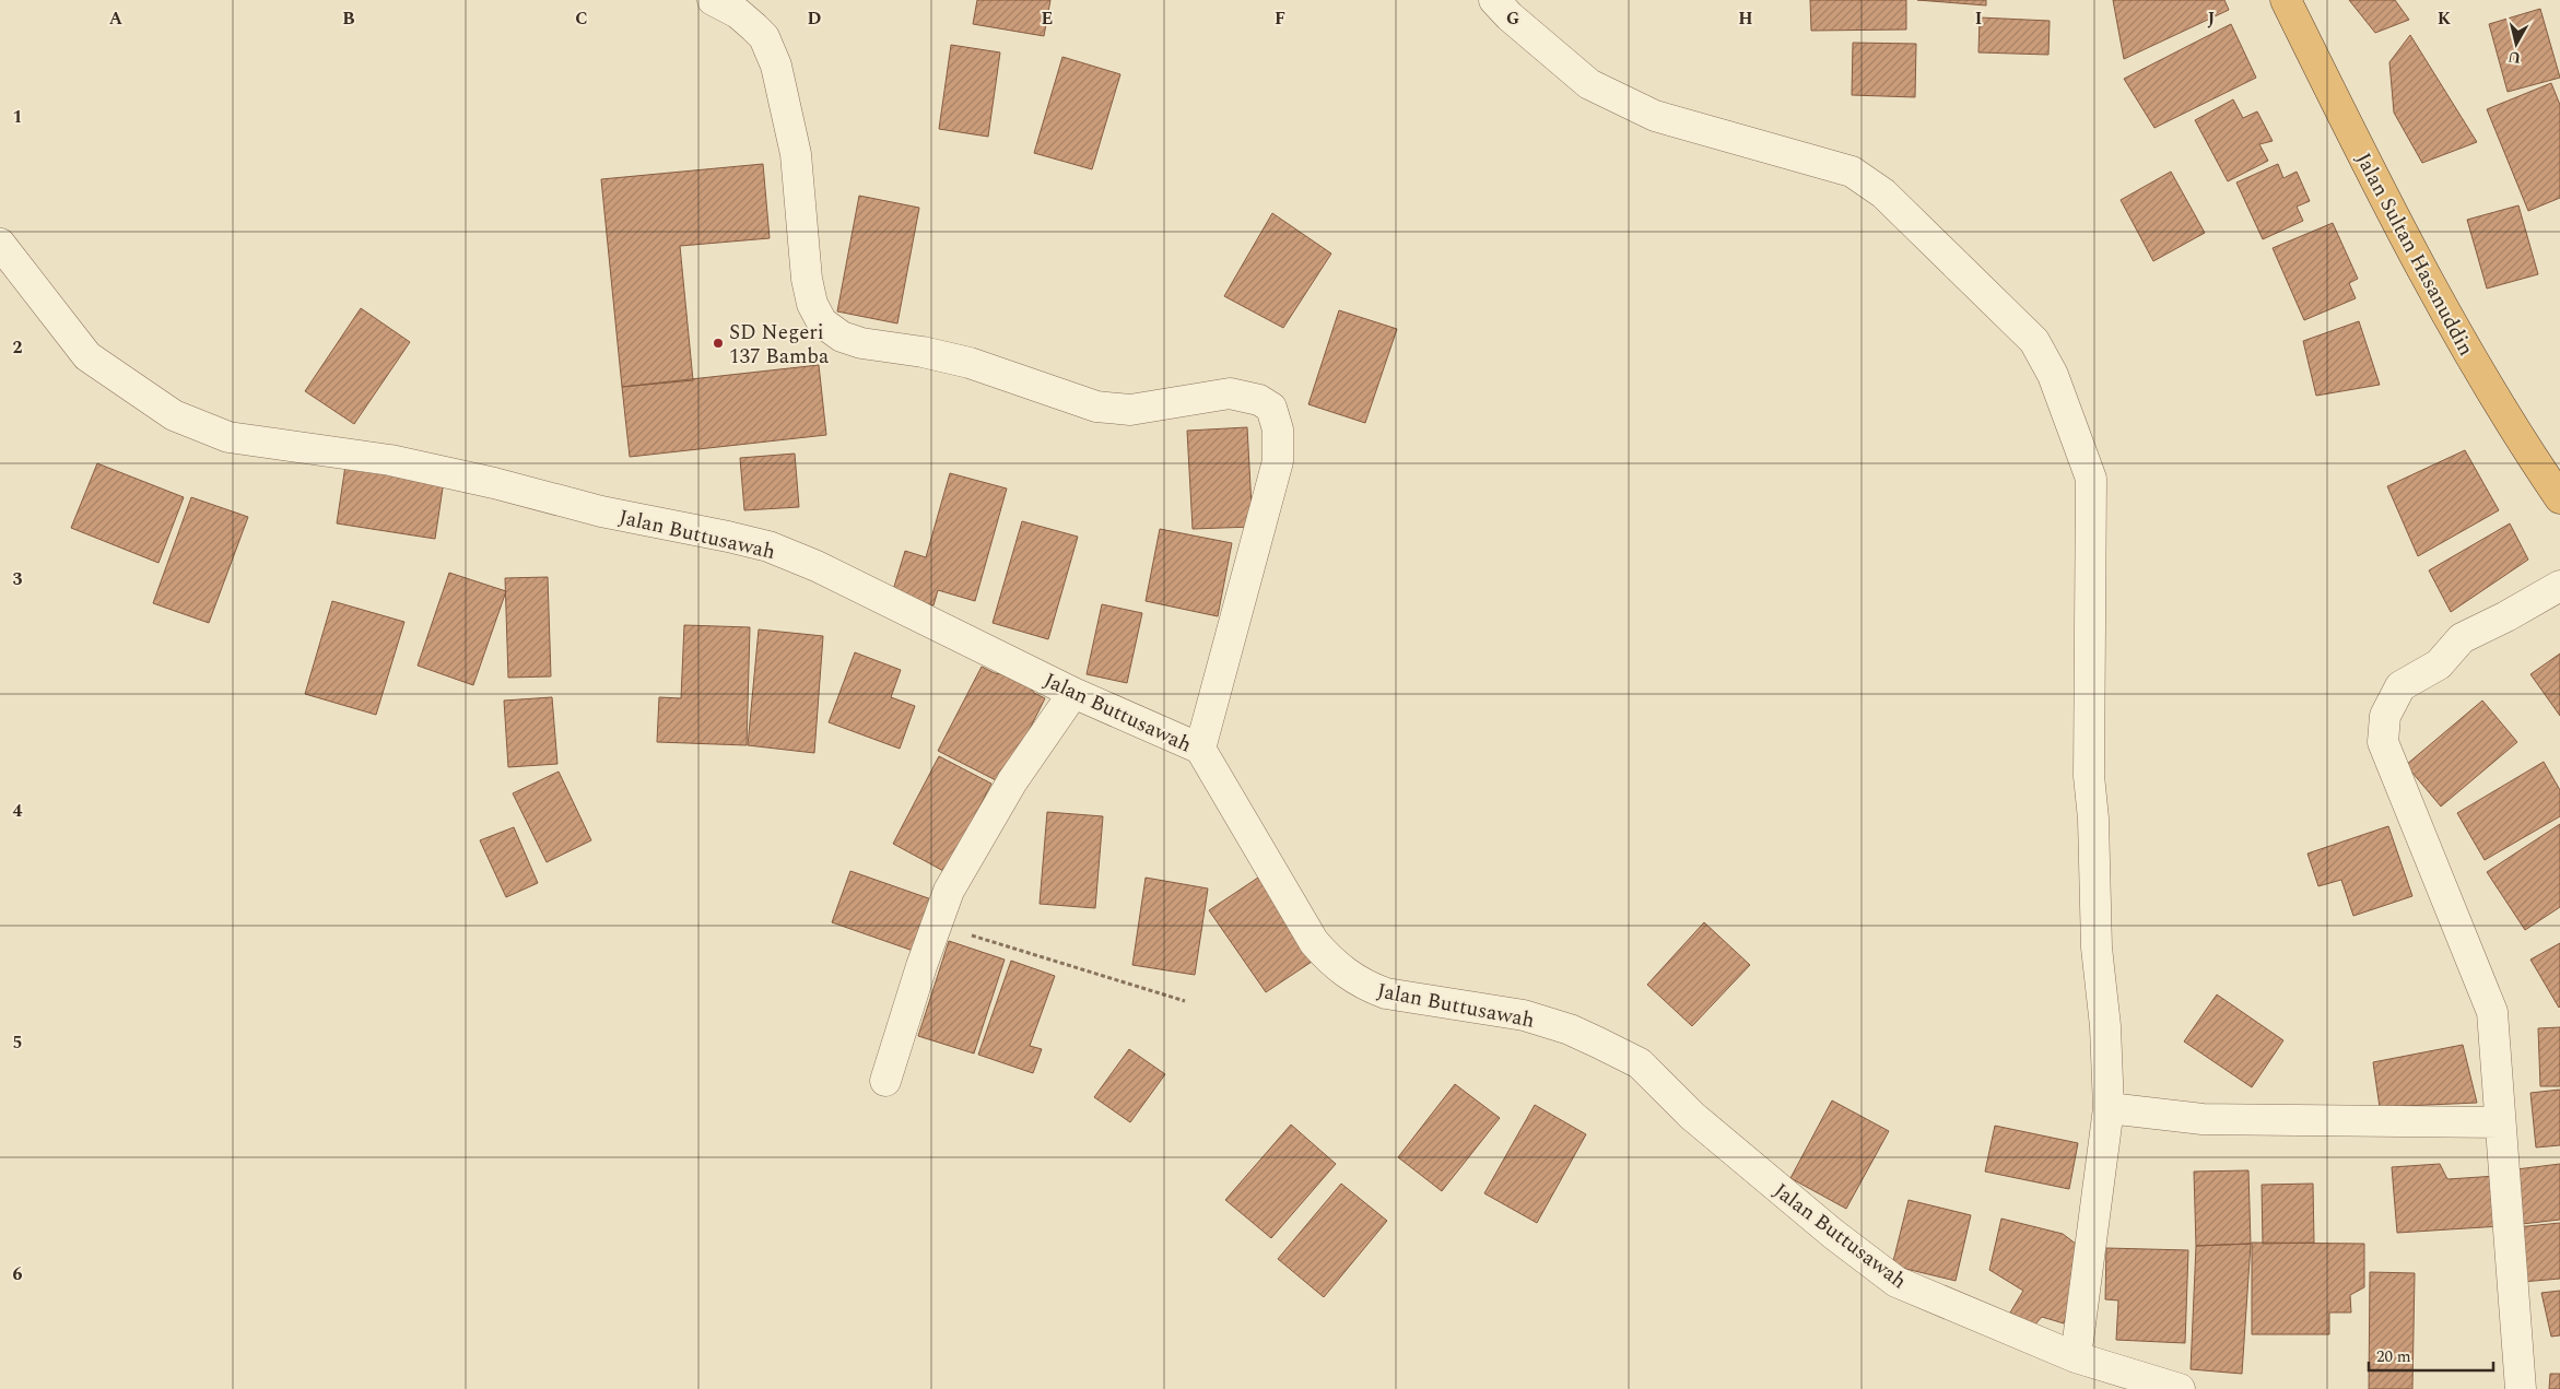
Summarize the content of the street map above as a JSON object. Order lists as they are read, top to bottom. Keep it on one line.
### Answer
{"streets":{"highway":["Jalan Sultan Hasanuddin"],"street":["Jalan Buttusawah"]},"places":["SD Negeri 137 Bamba"],"scale_bar":"20 m","north":"bottom","grid":{"columns":["A","B","C","D","E","F","G","H","I","J","K"],"rows":["1","2","3","4","5","6"]}}
